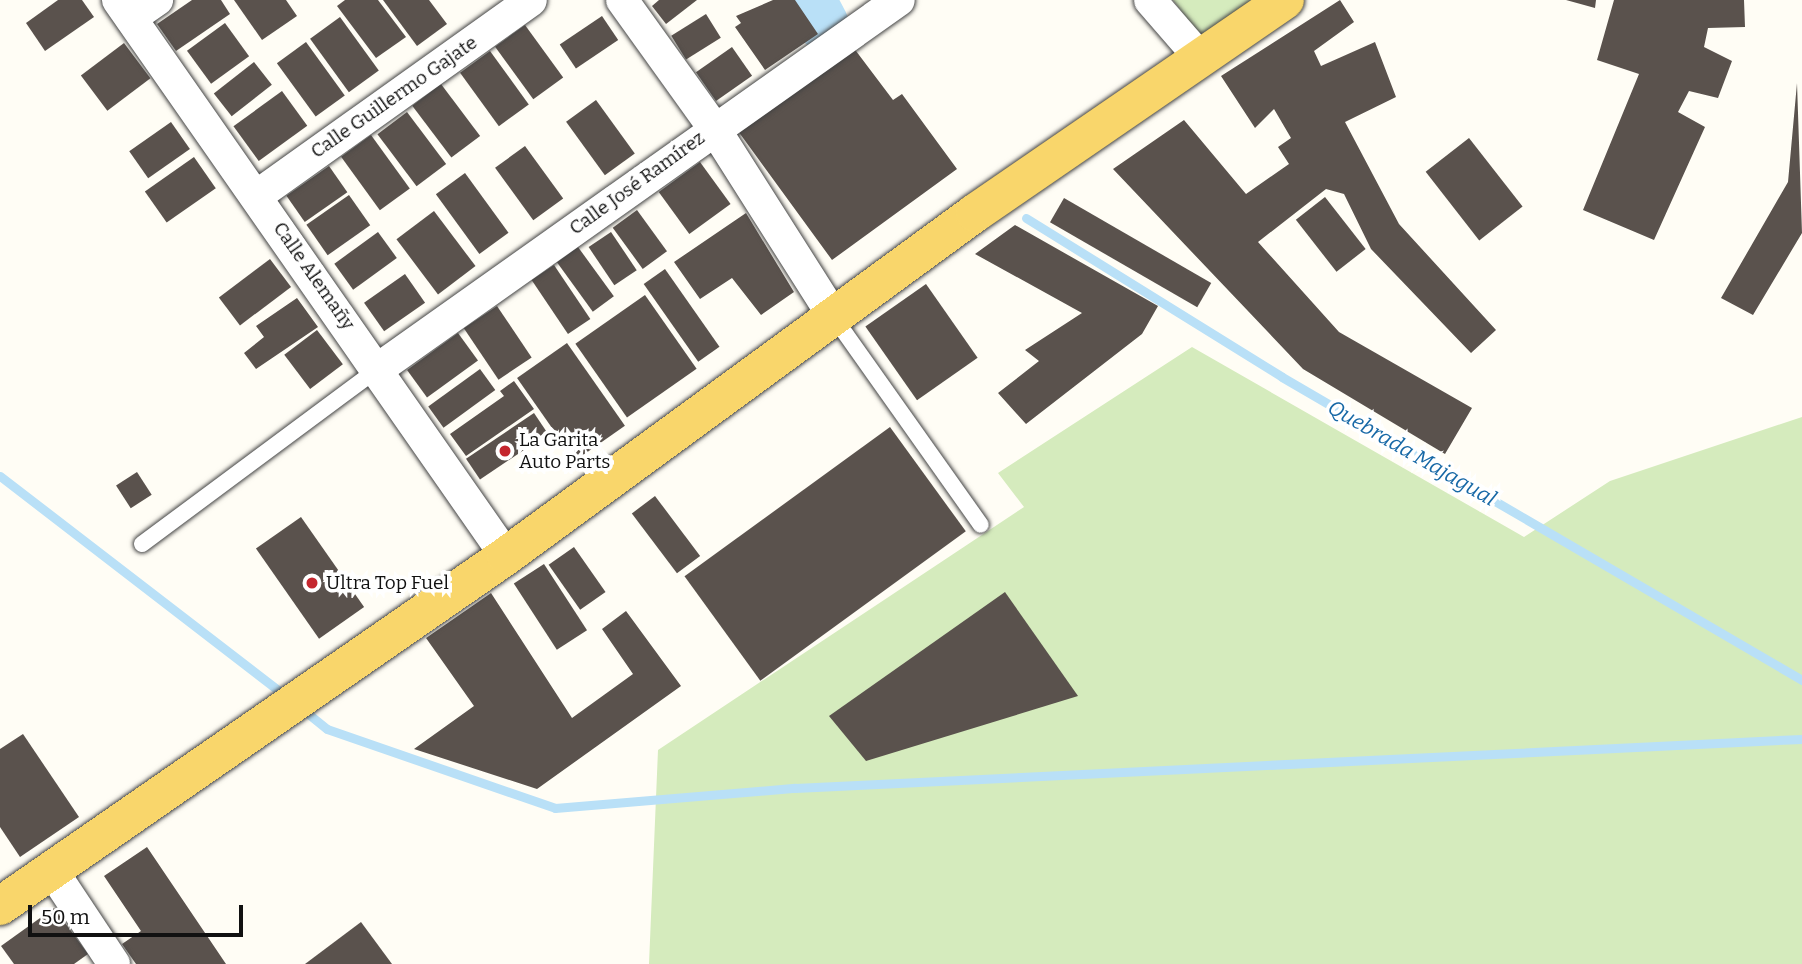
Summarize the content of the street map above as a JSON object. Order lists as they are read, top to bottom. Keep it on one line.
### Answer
{"streets":{"street":["Calle Guillermo Gajate","Calle José Ramírez","Calle Alemañy"]},"crossings":[["Calle Guillermo Gajate","Calle Alemañy"],["Calle José Ramírez","Calle Alemañy"]],"water":["Quebrada Majagual"],"places":["La Garita Auto Parts","Ultra Top Fuel"],"scale_bar":"50 m"}
